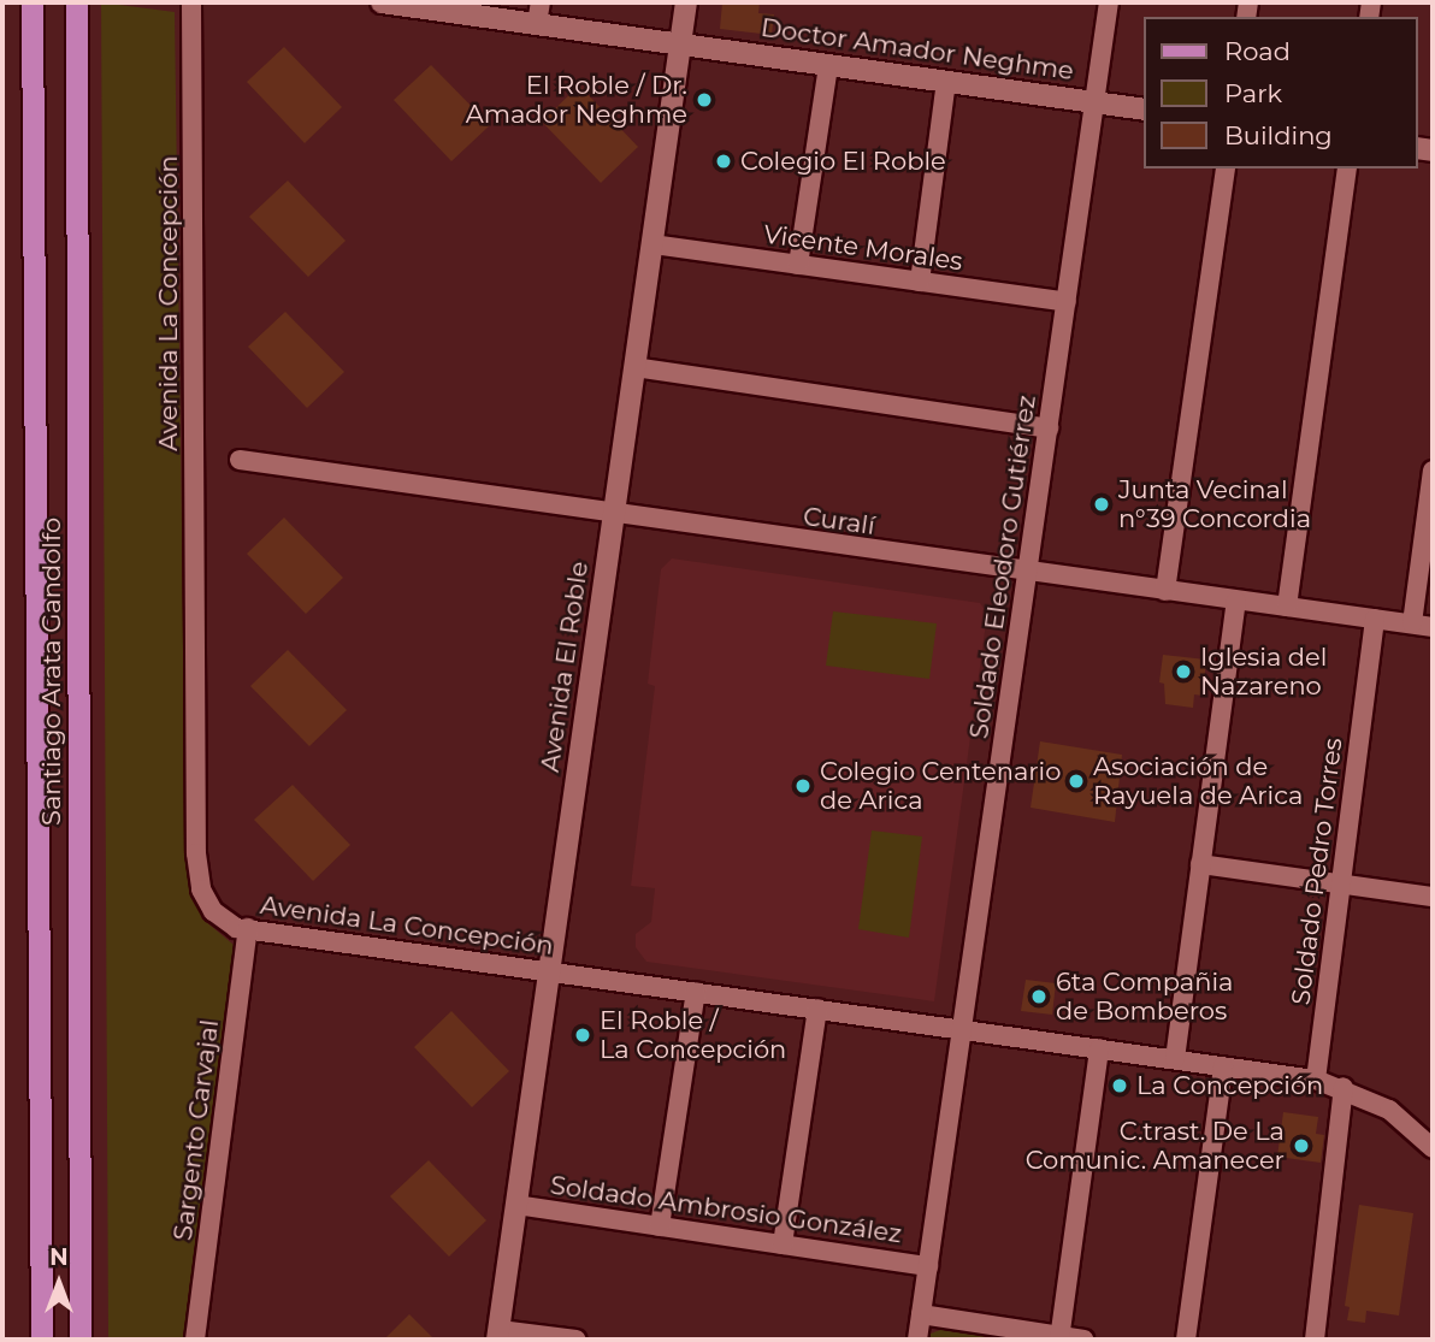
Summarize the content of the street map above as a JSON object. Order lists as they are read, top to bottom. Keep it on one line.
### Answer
{"streets":{"main road":["Santiago Arata Gandolfo"],"street":["Doctor Amador Neghme","Vicente Morales","Avenida La Concepción","Curalí","Soldado Eleodoro Gutiérrez","Avenida El Roble","Soldado Pedro Torres","Sargento Carvajal","Soldado Ambrosio González"]},"crossings":[["Doctor Amador Neghme","Soldado Eleodoro Gutiérrez"],["Doctor Amador Neghme","Avenida El Roble"],["Vicente Morales","Soldado Eleodoro Gutiérrez"],["Vicente Morales","Avenida El Roble"],["Avenida La Concepción","Soldado Eleodoro Gutiérrez"],["Avenida La Concepción","Avenida El Roble"],["Avenida La Concepción","Soldado Pedro Torres"],["Avenida La Concepción","Sargento Carvajal"],["Curalí","Soldado Eleodoro Gutiérrez"],["Curalí","Avenida El Roble"],["Curalí","Soldado Pedro Torres"],["Soldado Eleodoro Gutiérrez","Soldado Ambrosio González"],["Avenida El Roble","Soldado Ambrosio González"]],"places":["El Roble / Dr. Amador Neghme","Colegio El Roble","Junta Vecinal n°39 Concordia","Iglesia del Nazareno","Asociación de Rayuela de Arica","Colegio Centenario de Arica","6ta Compañia de Bomberos","El Roble / La Concepción","La Concepción","C.trast. De La Comunic. Amanecer"],"legend":["Road","Park","Building"],"north":"top"}
